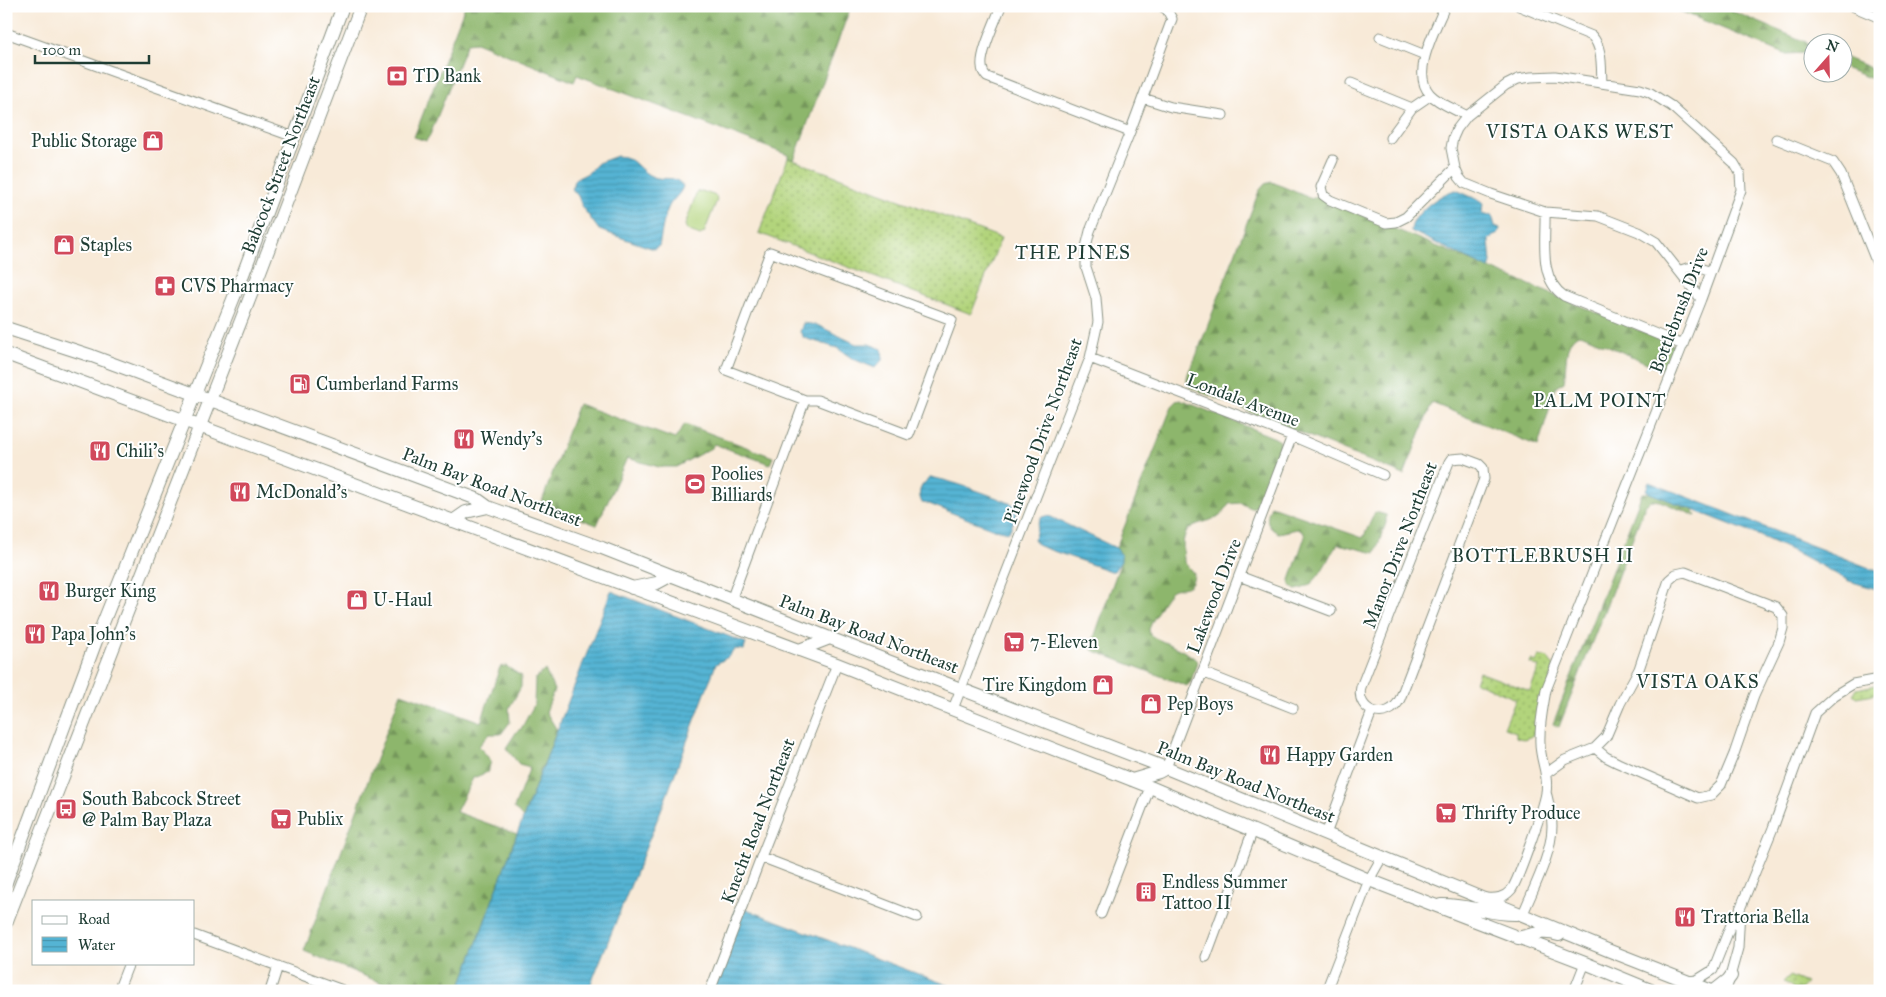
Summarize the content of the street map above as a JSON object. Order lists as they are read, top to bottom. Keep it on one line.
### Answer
{"streets":{"main road":["Babcock Street Northeast","Palm Bay Road Northeast"],"street":["Bottlebrush Drive","Londale Avenue","Pinewood Drive Northeast","Manor Drive Northeast","Lakewood Drive","Knecht Road Northeast"]},"crossings":[["Babcock Street Northeast","Palm Bay Road Northeast"],["Bottlebrush Drive","Palm Bay Road Northeast"],["Londale Avenue","Pinewood Drive Northeast"],["Londale Avenue","Lakewood Drive"],["Pinewood Drive Northeast","Palm Bay Road Northeast"],["Palm Bay Road Northeast","Lakewood Drive"]],"districts":["VISTA OAKS WEST","THE PINES","PALM POINT","BOTTLEBRUSH II","VISTA OAKS"],"places":{"bank":["TD Bank"],"shop":["Public Storage","Staples","U-Haul","Tire Kingdom","Pep Boys"],"pharmacy":["CVS Pharmacy"],"fuel station":["Cumberland Farms"],"restaurant":["Wendy's","Chili's","McDonald's","Burger King","Papa John's","Happy Garden","Trattoria Bella"],"sports":["Poolies Billiards"],"supermarket":["7-Eleven","Thrifty Produce","Publix"],"bus stop":["South Babcock Street @ Palm Bay Plaza"],"building":["Endless Summer Tattoo II"]},"legend":["Road","Water"],"scale_bar":"100 m","north":"top"}
